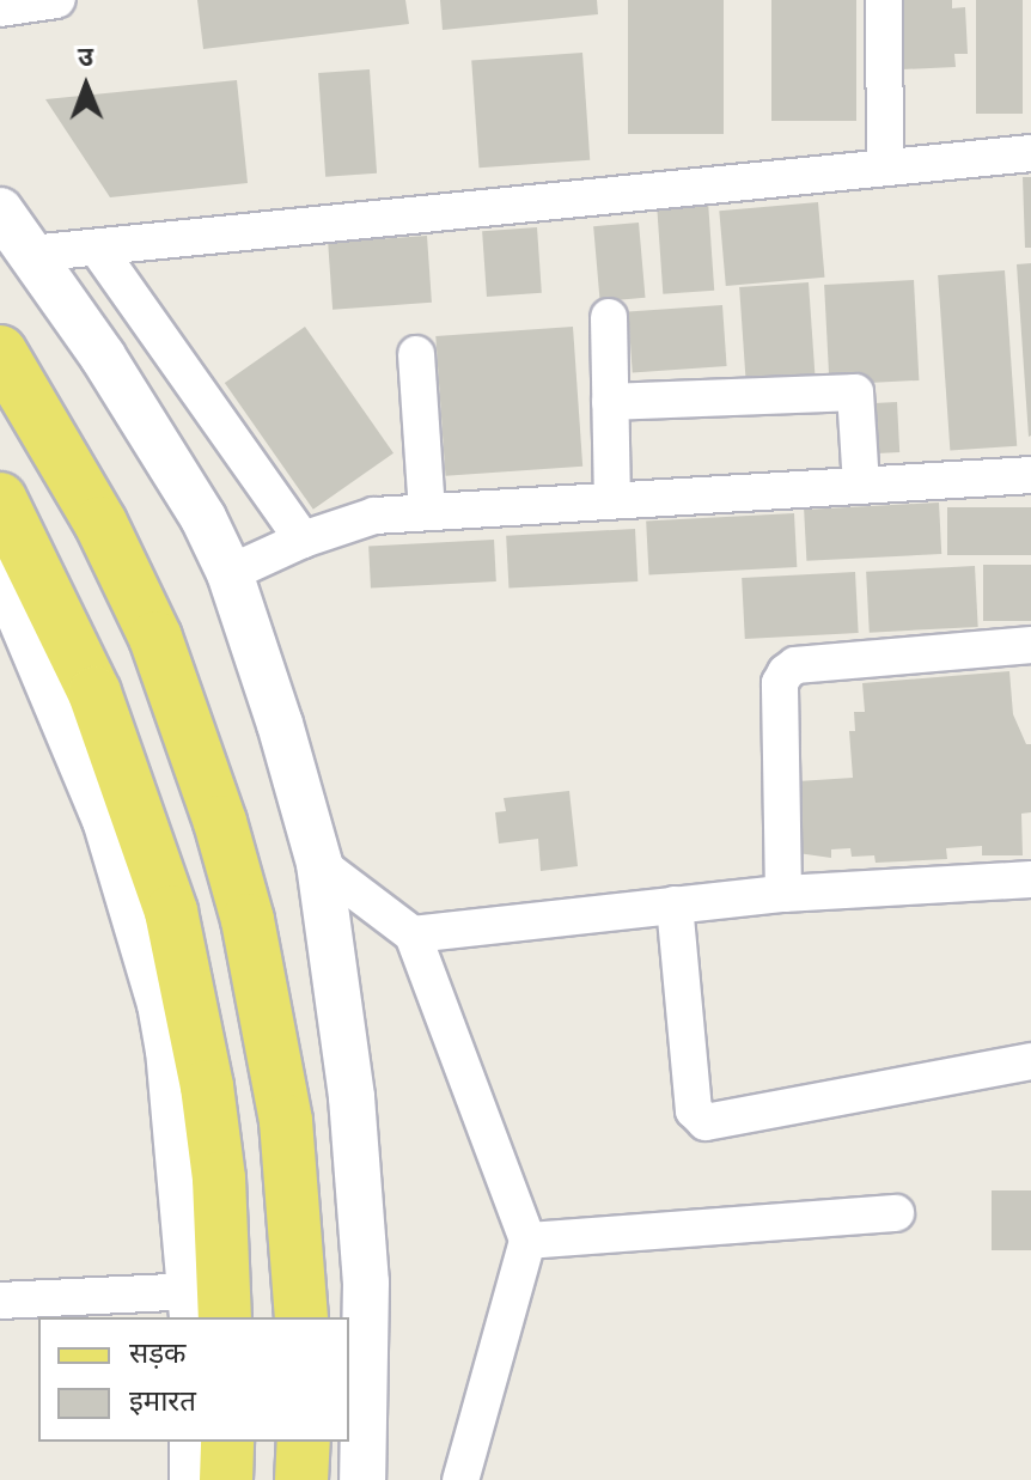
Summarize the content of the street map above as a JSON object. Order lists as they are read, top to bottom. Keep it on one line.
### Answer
{"legend":["सड़क","इमारत"],"north":"top"}
